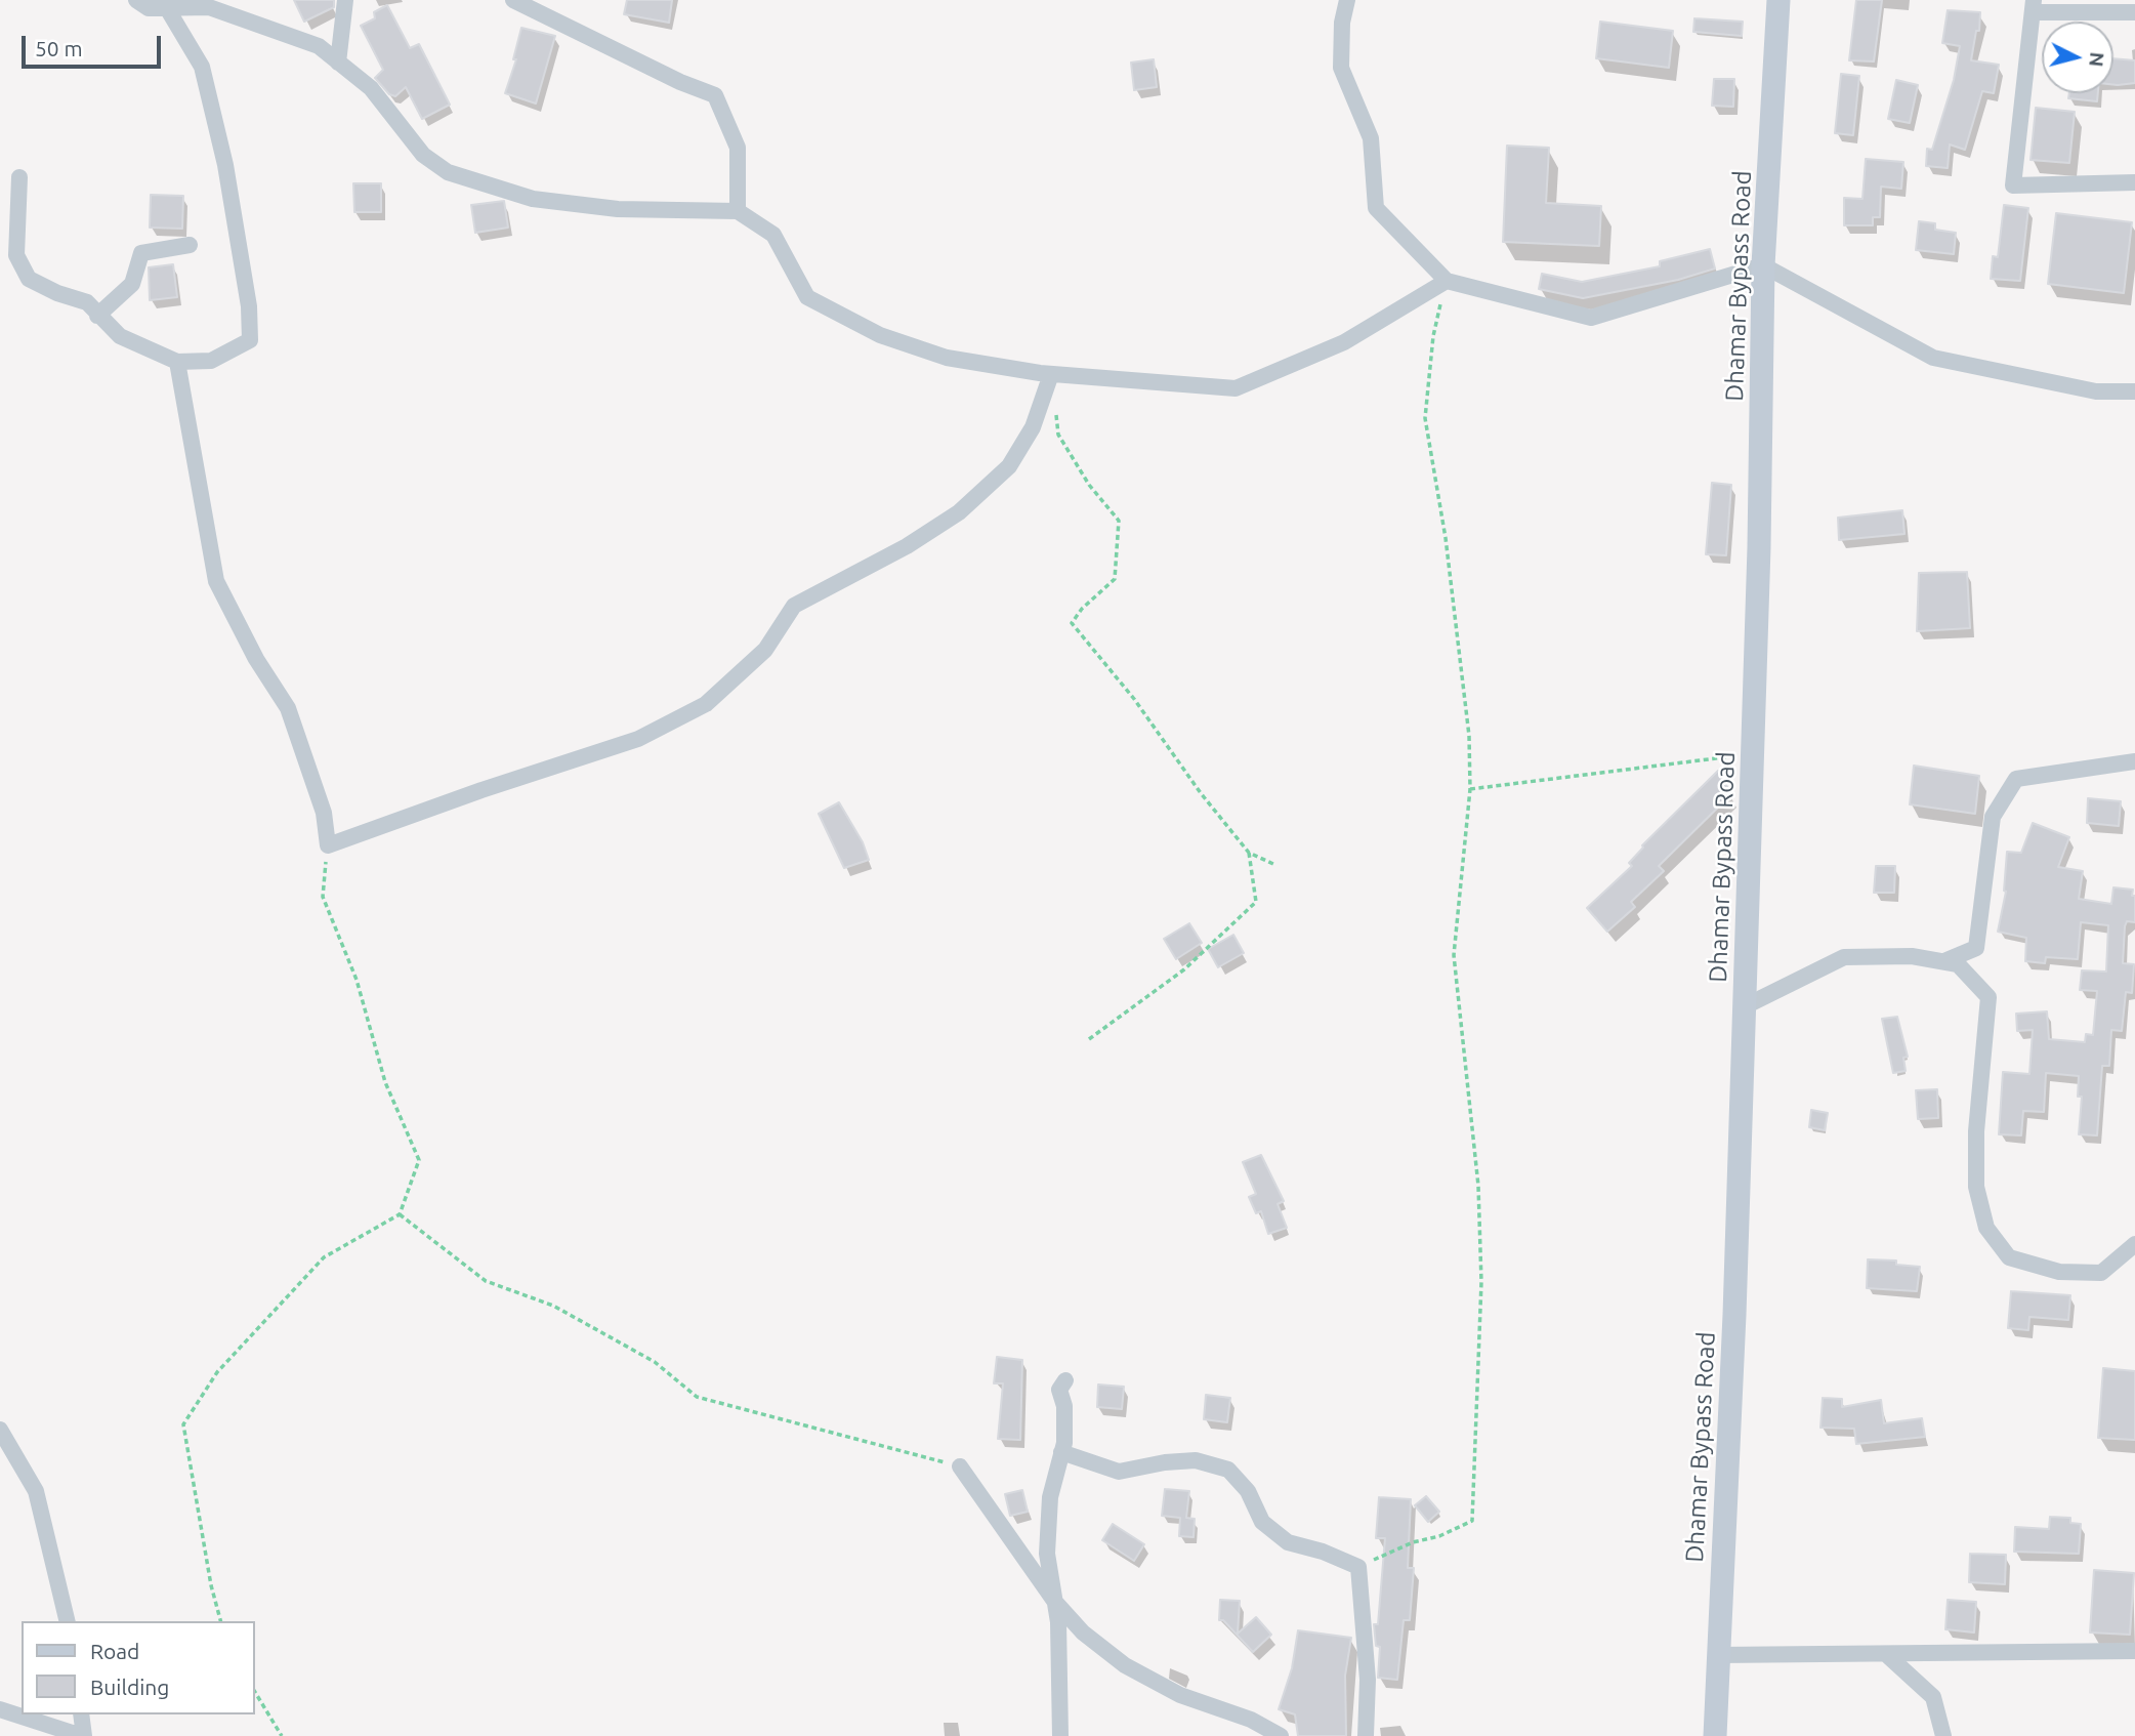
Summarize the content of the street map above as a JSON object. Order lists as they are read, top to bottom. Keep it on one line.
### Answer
{"streets":{"main road":["Dhamar Bypass Road"]},"legend":["Road","Building"],"scale_bar":"50 m","north":"right"}
